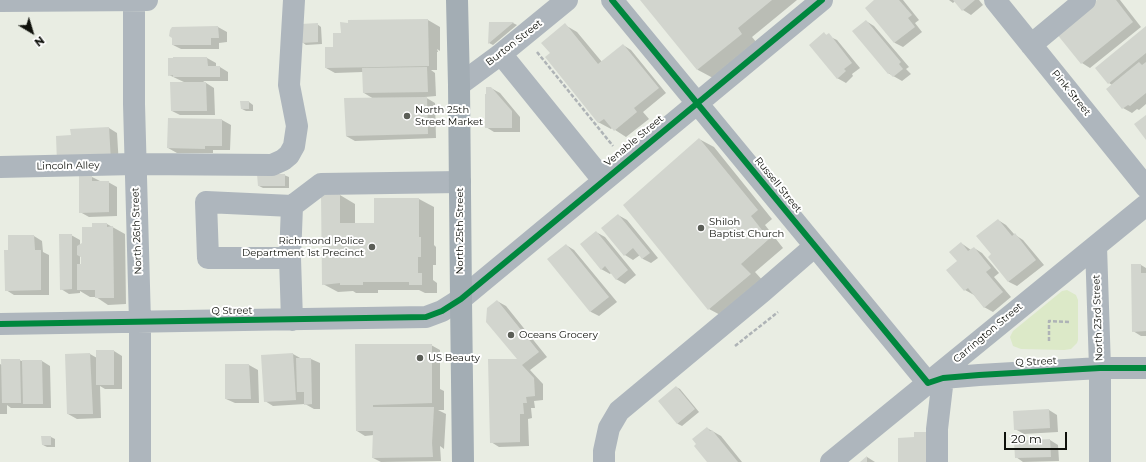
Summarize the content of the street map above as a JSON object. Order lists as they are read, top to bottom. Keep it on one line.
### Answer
{"streets":{"main road":["North 25th Street"],"street":["Burton Street","Pink Street","Venable Street","Lincoln Alley","Russell Street","North 26th Street","Q Street","North 23rd Street","Carrington Street"]},"crossings":[["Burton Street","North 25th Street"],["Venable Street","Russell Street"],["Venable Street","North 25th Street"],["Venable Street","Q Street"],["Lincoln Alley","North 26th Street"],["Russell Street","Q Street"],["Russell Street","Carrington Street"],["North 26th Street","Q Street"],["North 25th Street","Q Street"],["Q Street","North 23rd Street"],["Q Street","Carrington Street"],["North 23rd Street","Carrington Street"]],"places":["North 25th Street Market","Shiloh Baptist Church","Richmond Police Department 1st Precinct","Oceans Grocery","US Beauty"],"scale_bar":"20 m","north":"bottom right"}
